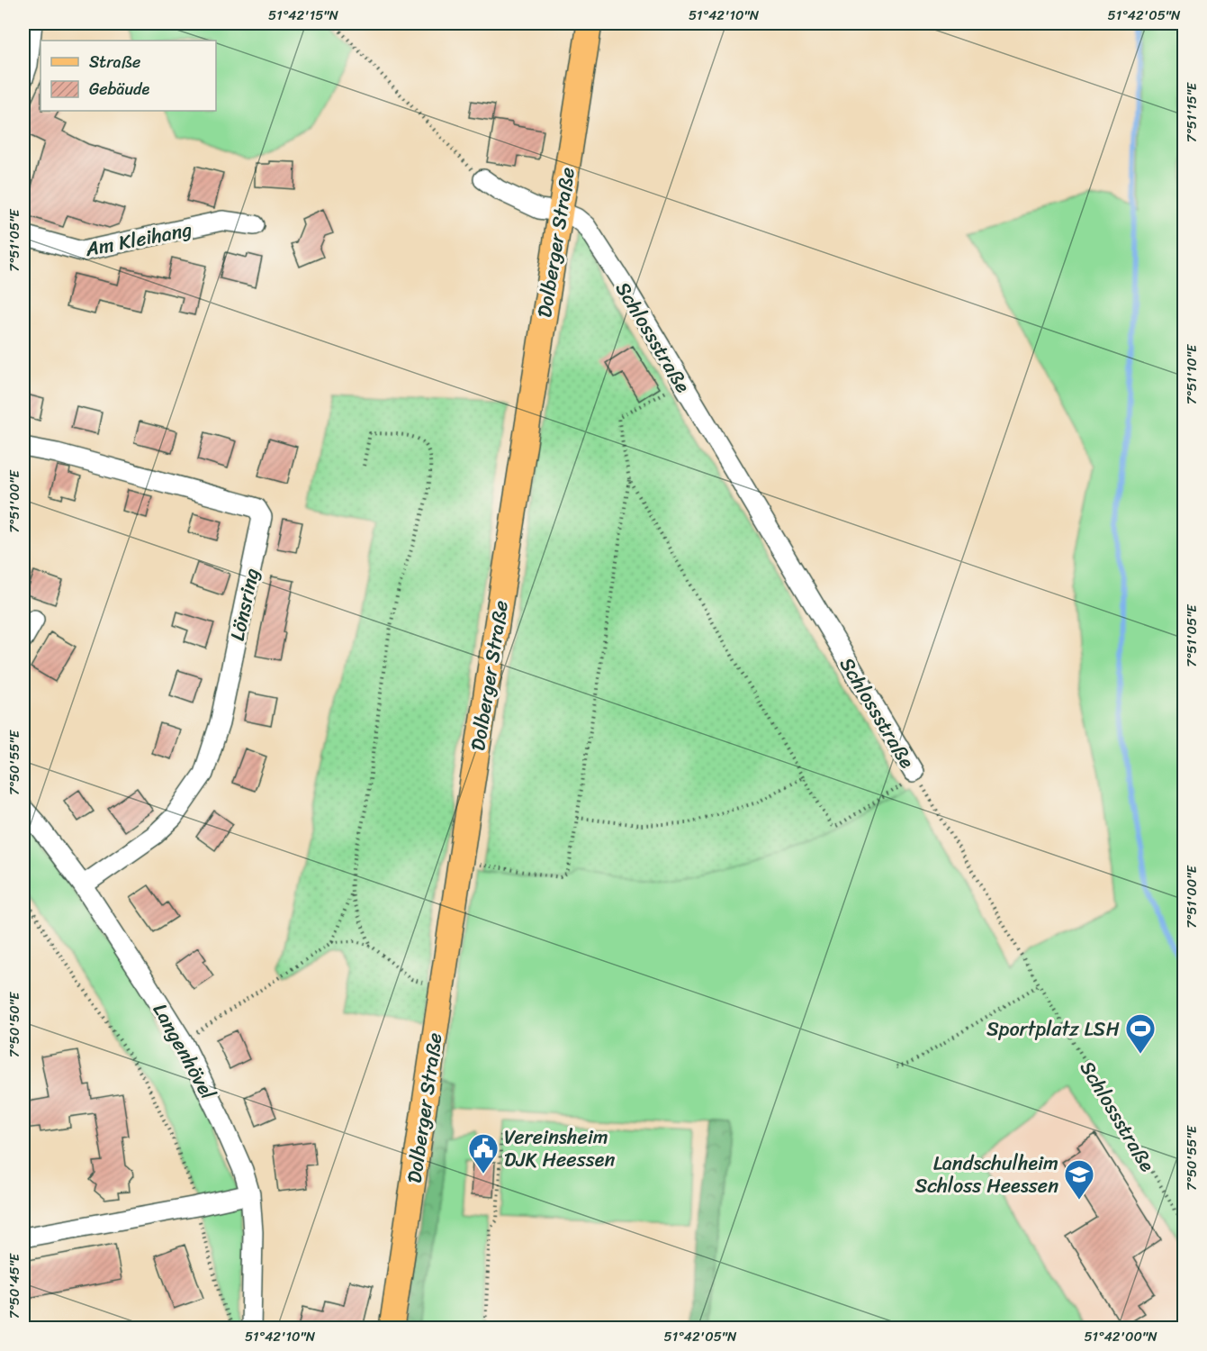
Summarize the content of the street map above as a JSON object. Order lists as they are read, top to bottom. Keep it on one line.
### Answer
{"streets":{"main road":["Dolberger Straße"],"street":["Am Kleihang","Schlossstraße","Lönsring","Langenhövel"]},"crossings":[["Dolberger Straße","Schlossstraße"],["Lönsring","Langenhövel"]],"places":{"sports":["Sportplatz LSH"],"public building":["Vereinsheim DJK Heessen"],"school or university":["Landschulheim Schloss Heessen"]},"legend":["Straße","Gebäude"],"coordinates":["51°42'15\"N","51°42'10\"N","51°42'05\"N","7°51'15\"E","7°51'05\"E","7°51'10\"E","7°51'00\"E","7°50'55\"E","7°50'50\"E","7°50'45\"E","51°42'00\"N"]}
